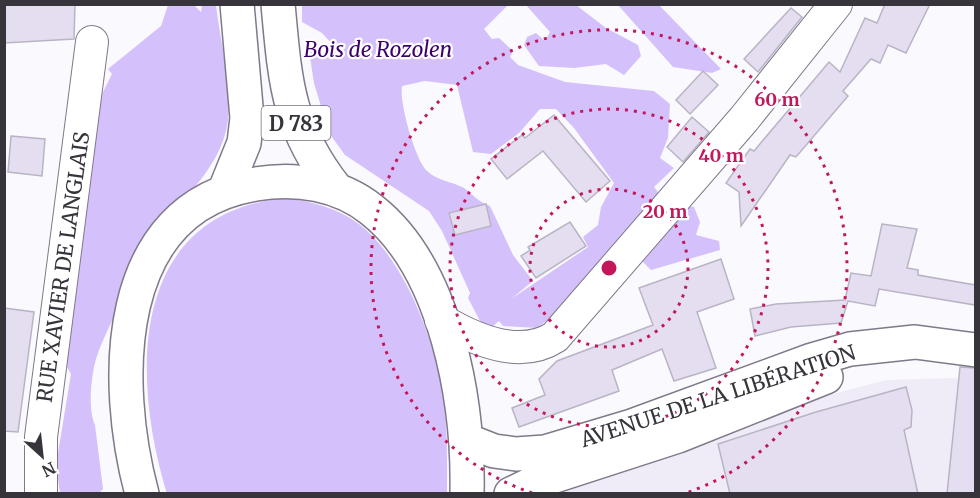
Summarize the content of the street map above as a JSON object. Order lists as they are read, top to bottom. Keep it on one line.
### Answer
{"streets":{"main road":["D 783","AVENUE DE LA LIBÉRATION"],"street":["RUE XAVIER DE LANGLAIS"]},"parks":["Bois de Rozolen"],"north":"bottom right","rings":["60 m","40 m","20 m"]}
